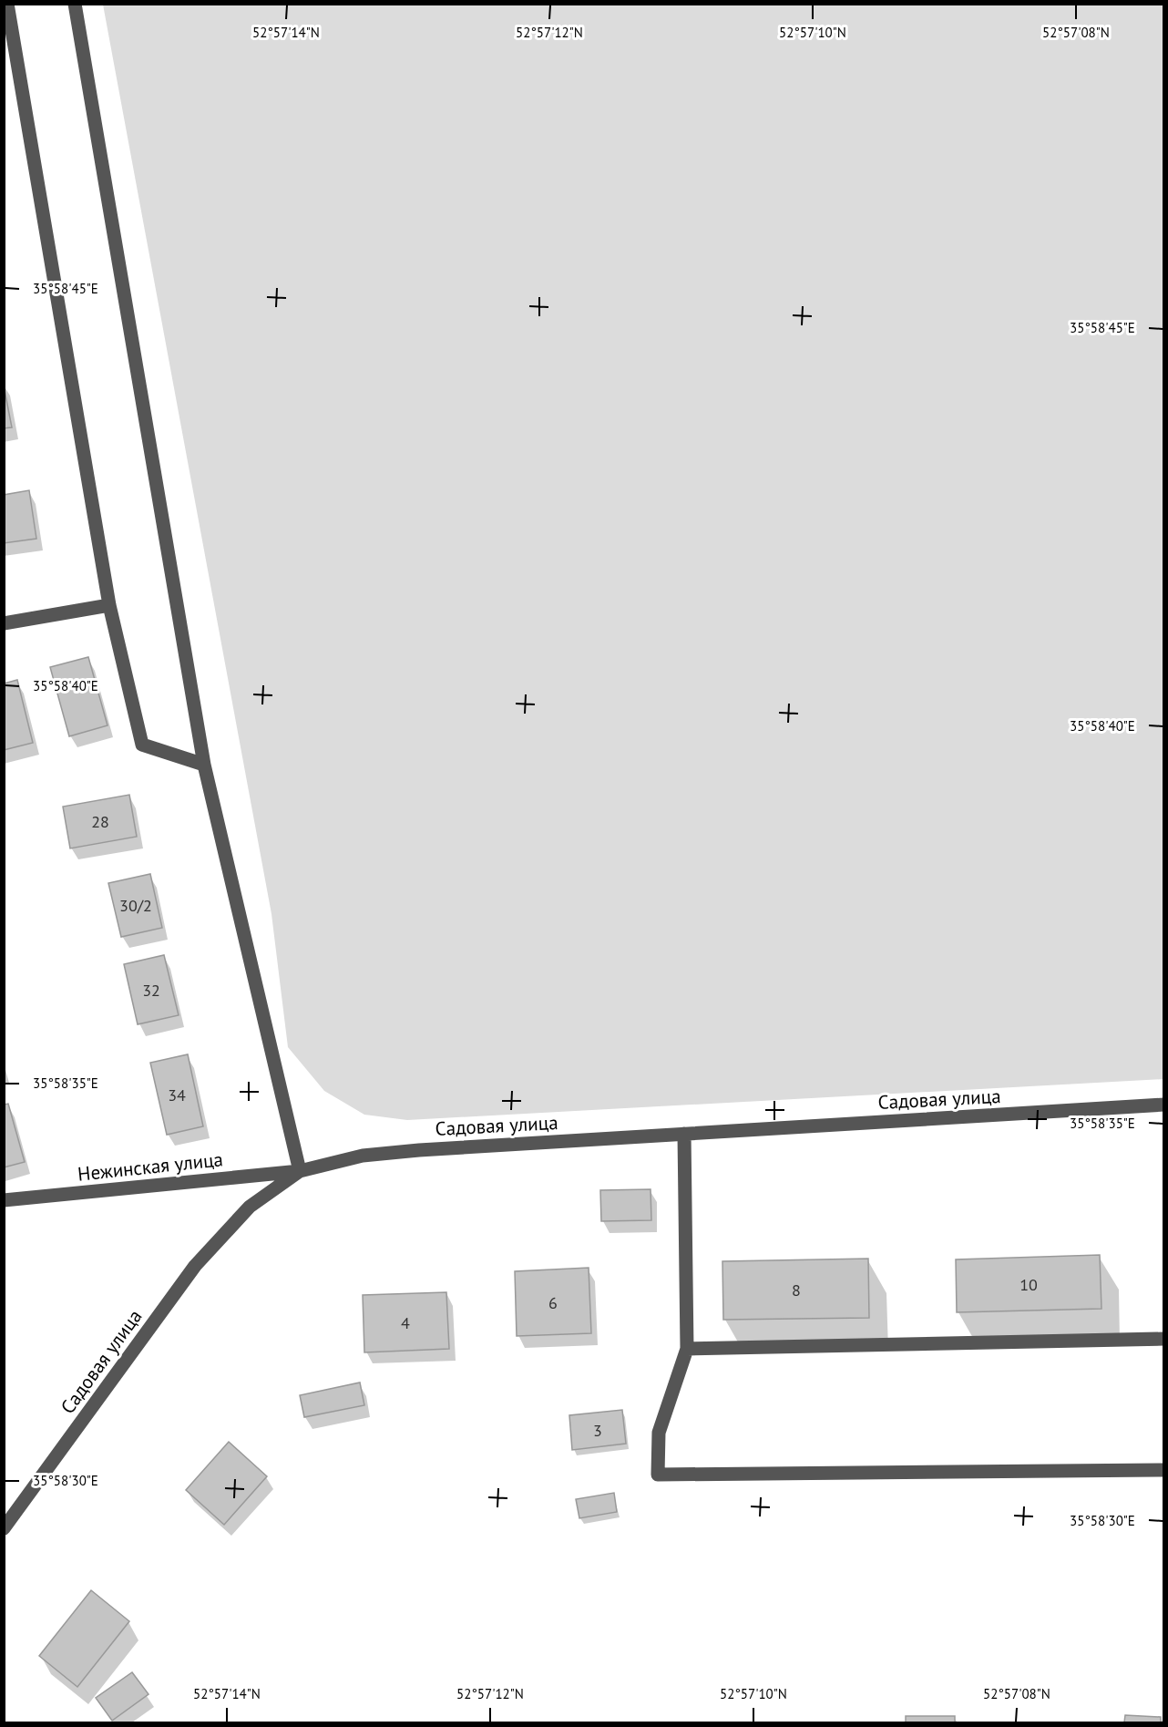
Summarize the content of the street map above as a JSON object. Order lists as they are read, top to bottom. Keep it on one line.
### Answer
{"streets":{"street":["Садовая улица","Нежинская улица"]},"crossings":[["Садовая улица","Нежинская улица"]],"house_numbers":["28","30/2","32","34","10","8","6","4","3"],"coordinates":["52°57'14\"N","52°57'12\"N","52°57'10\"N","52°57'08\"N","35°58'45\"E","35°58'40\"E","35°58'35\"E","35°58'30\"E"]}
